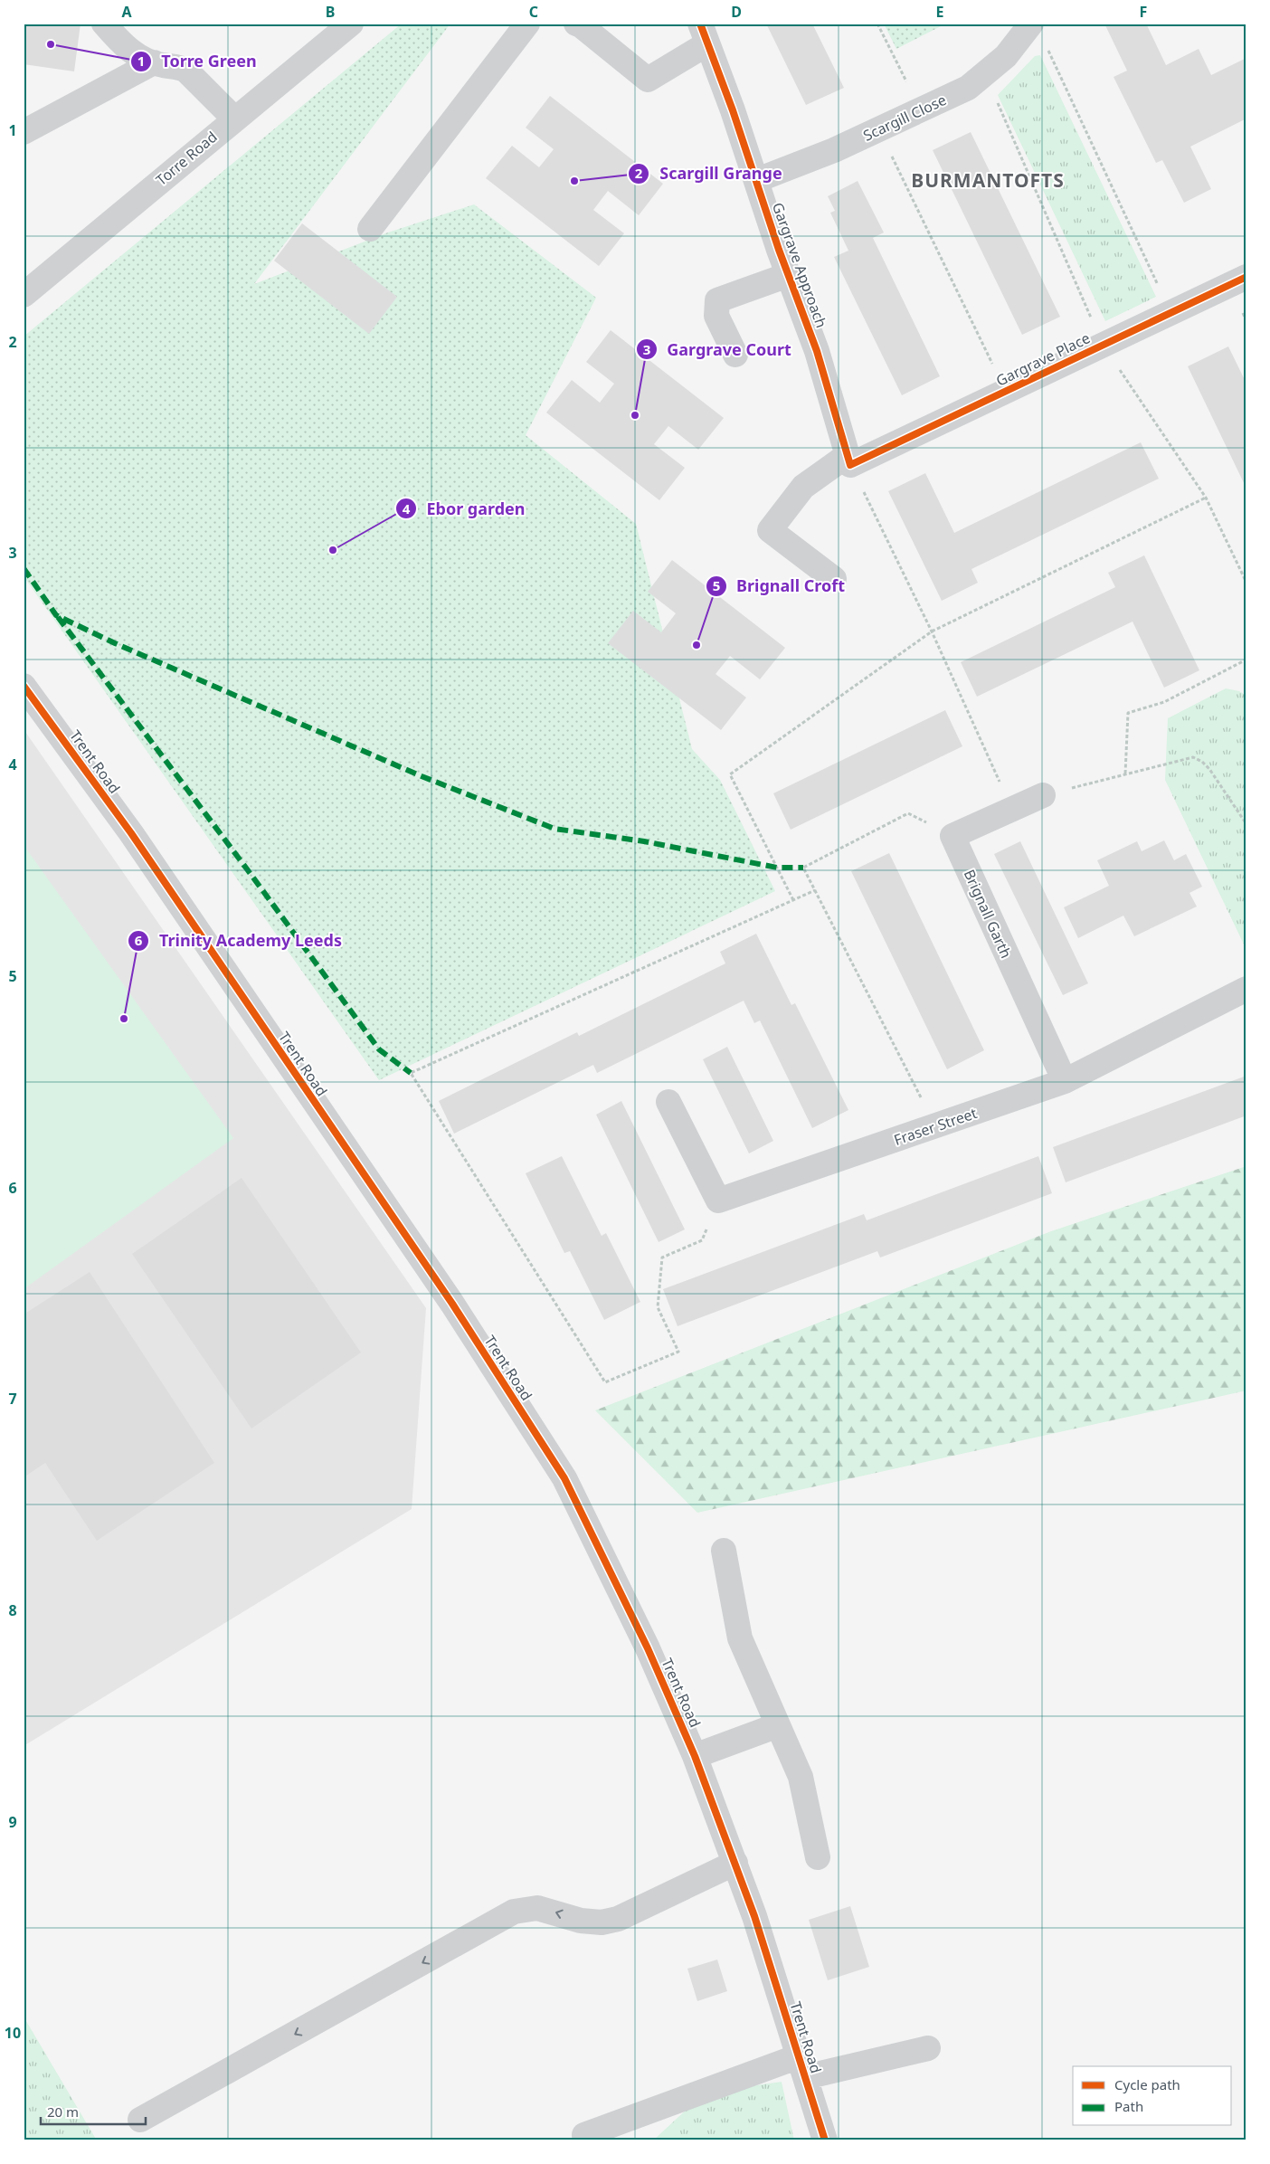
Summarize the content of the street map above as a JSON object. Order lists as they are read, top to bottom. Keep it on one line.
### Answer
{"streets":{"street":["Scargill Close","Torre Road","Gargrave Approach","Gargrave Place","Trent Road","Brignall Garth","Fraser Street"]},"crossings":[["Scargill Close","Gargrave Approach"],["Gargrave Approach","Gargrave Place"],["Brignall Garth","Fraser Street"]],"districts":["BURMANTOFTS"],"places":["Torre Green","Scargill Grange","Gargrave Court","Ebor garden","Brignall Croft","Trinity Academy Leeds"],"legend":["Cycle path","Path"],"scale_bar":"20 m","grid":{"columns":["A","B","C","D","E","F"],"rows":["1","2","3","4","5","6","7","8","9","10"]}}
